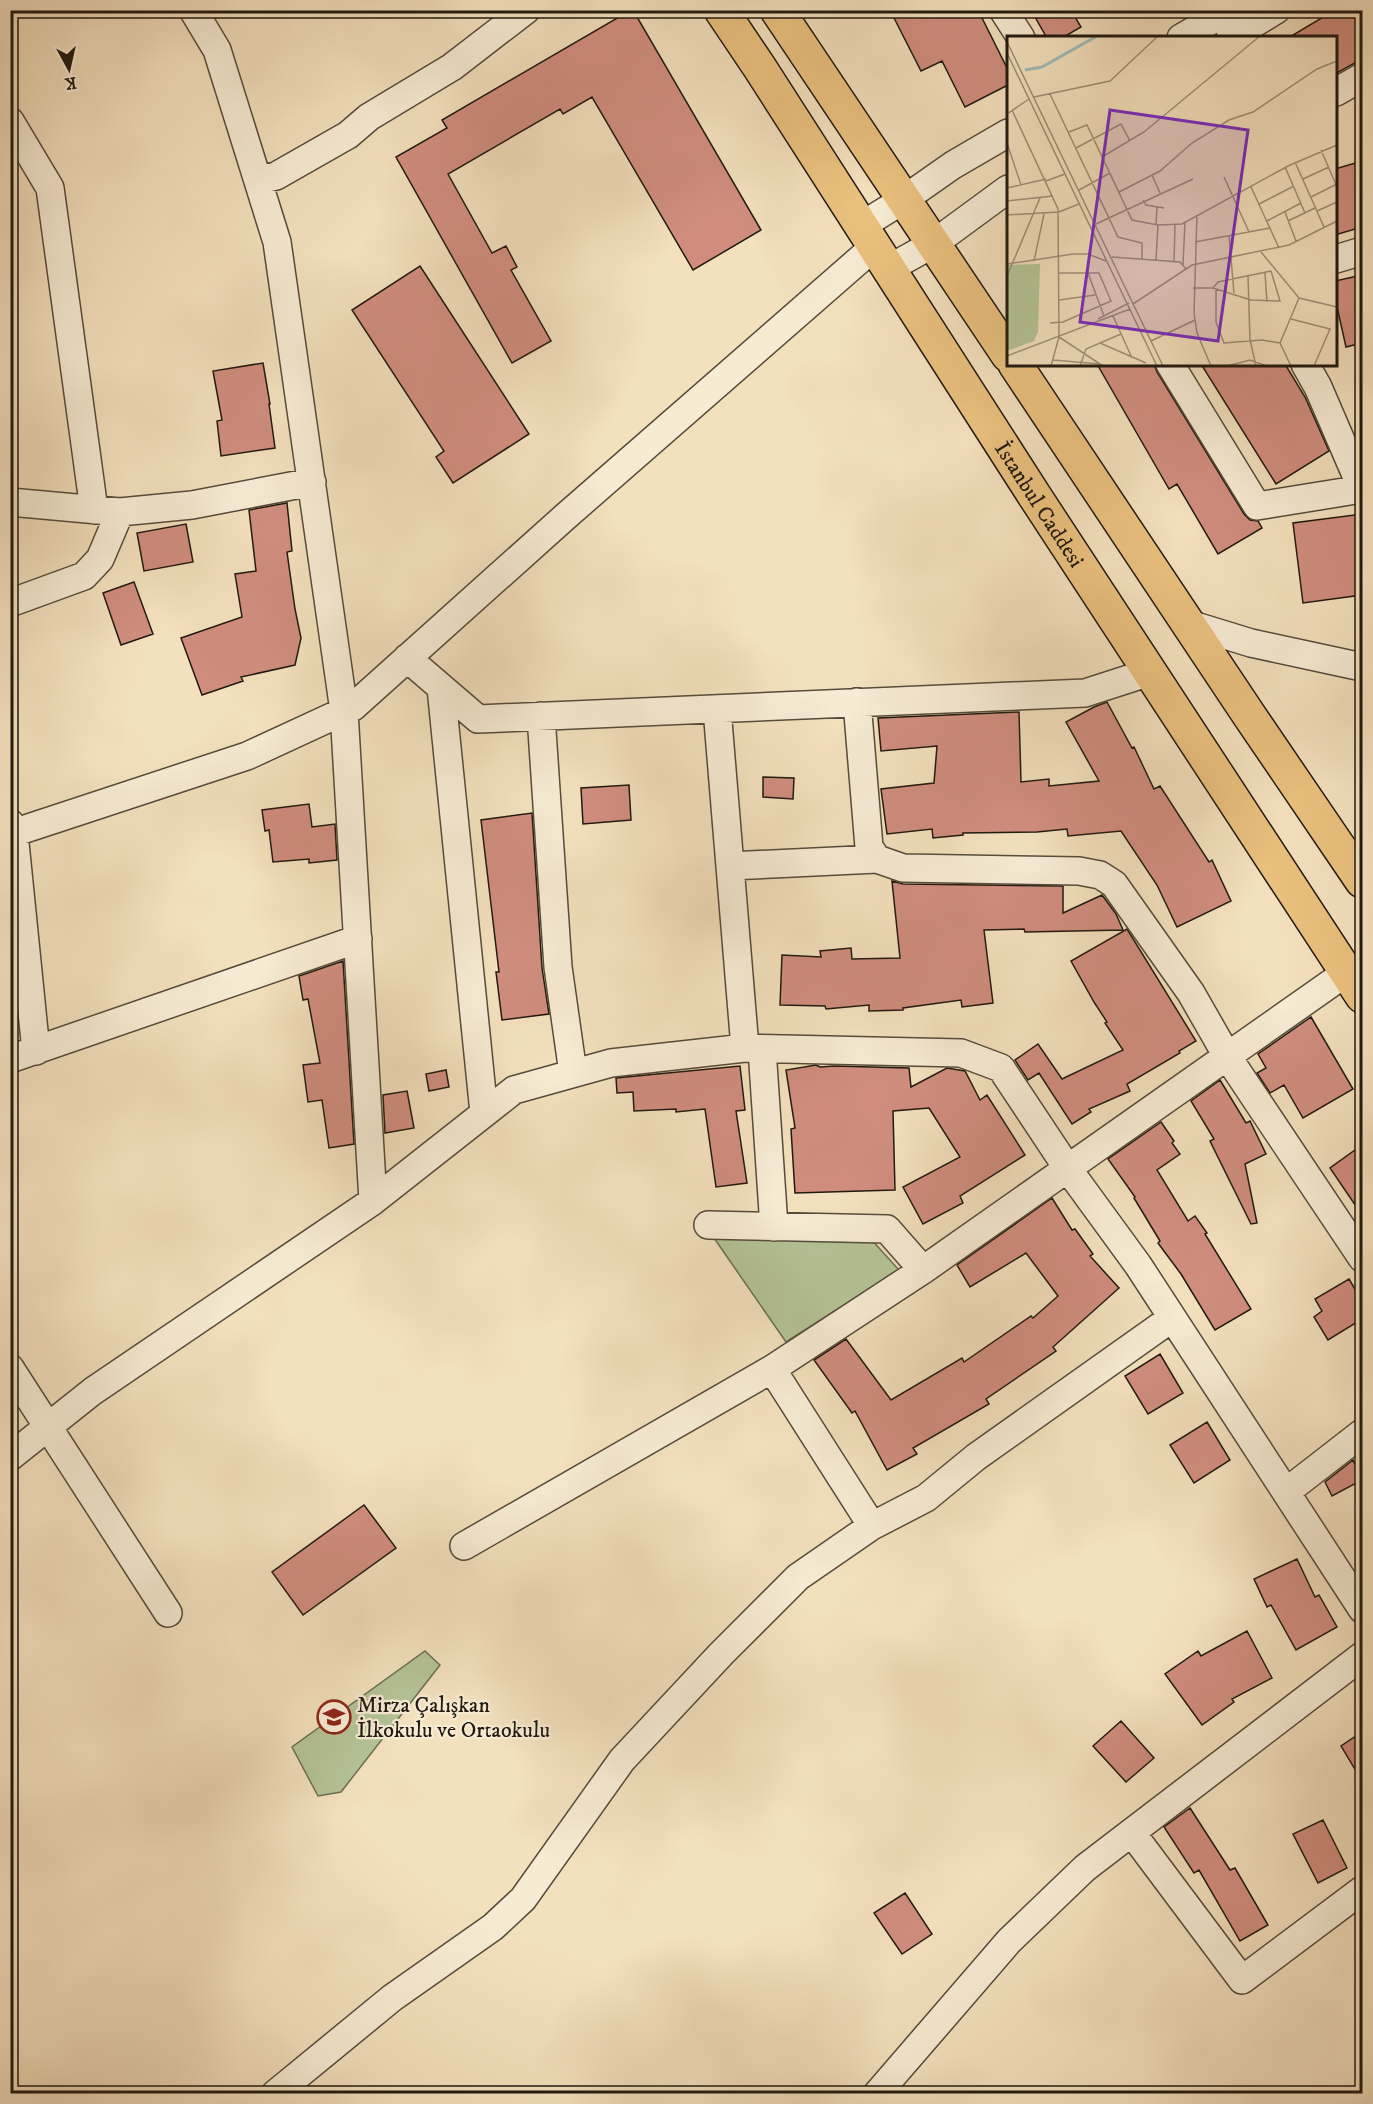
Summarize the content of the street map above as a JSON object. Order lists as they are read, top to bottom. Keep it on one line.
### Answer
{"streets":{"main road":["İstanbul Caddesi"]},"places":{"school or university":["Mirza Çalışkan İlkokulu ve Ortaokulu"]},"north":"bottom"}
